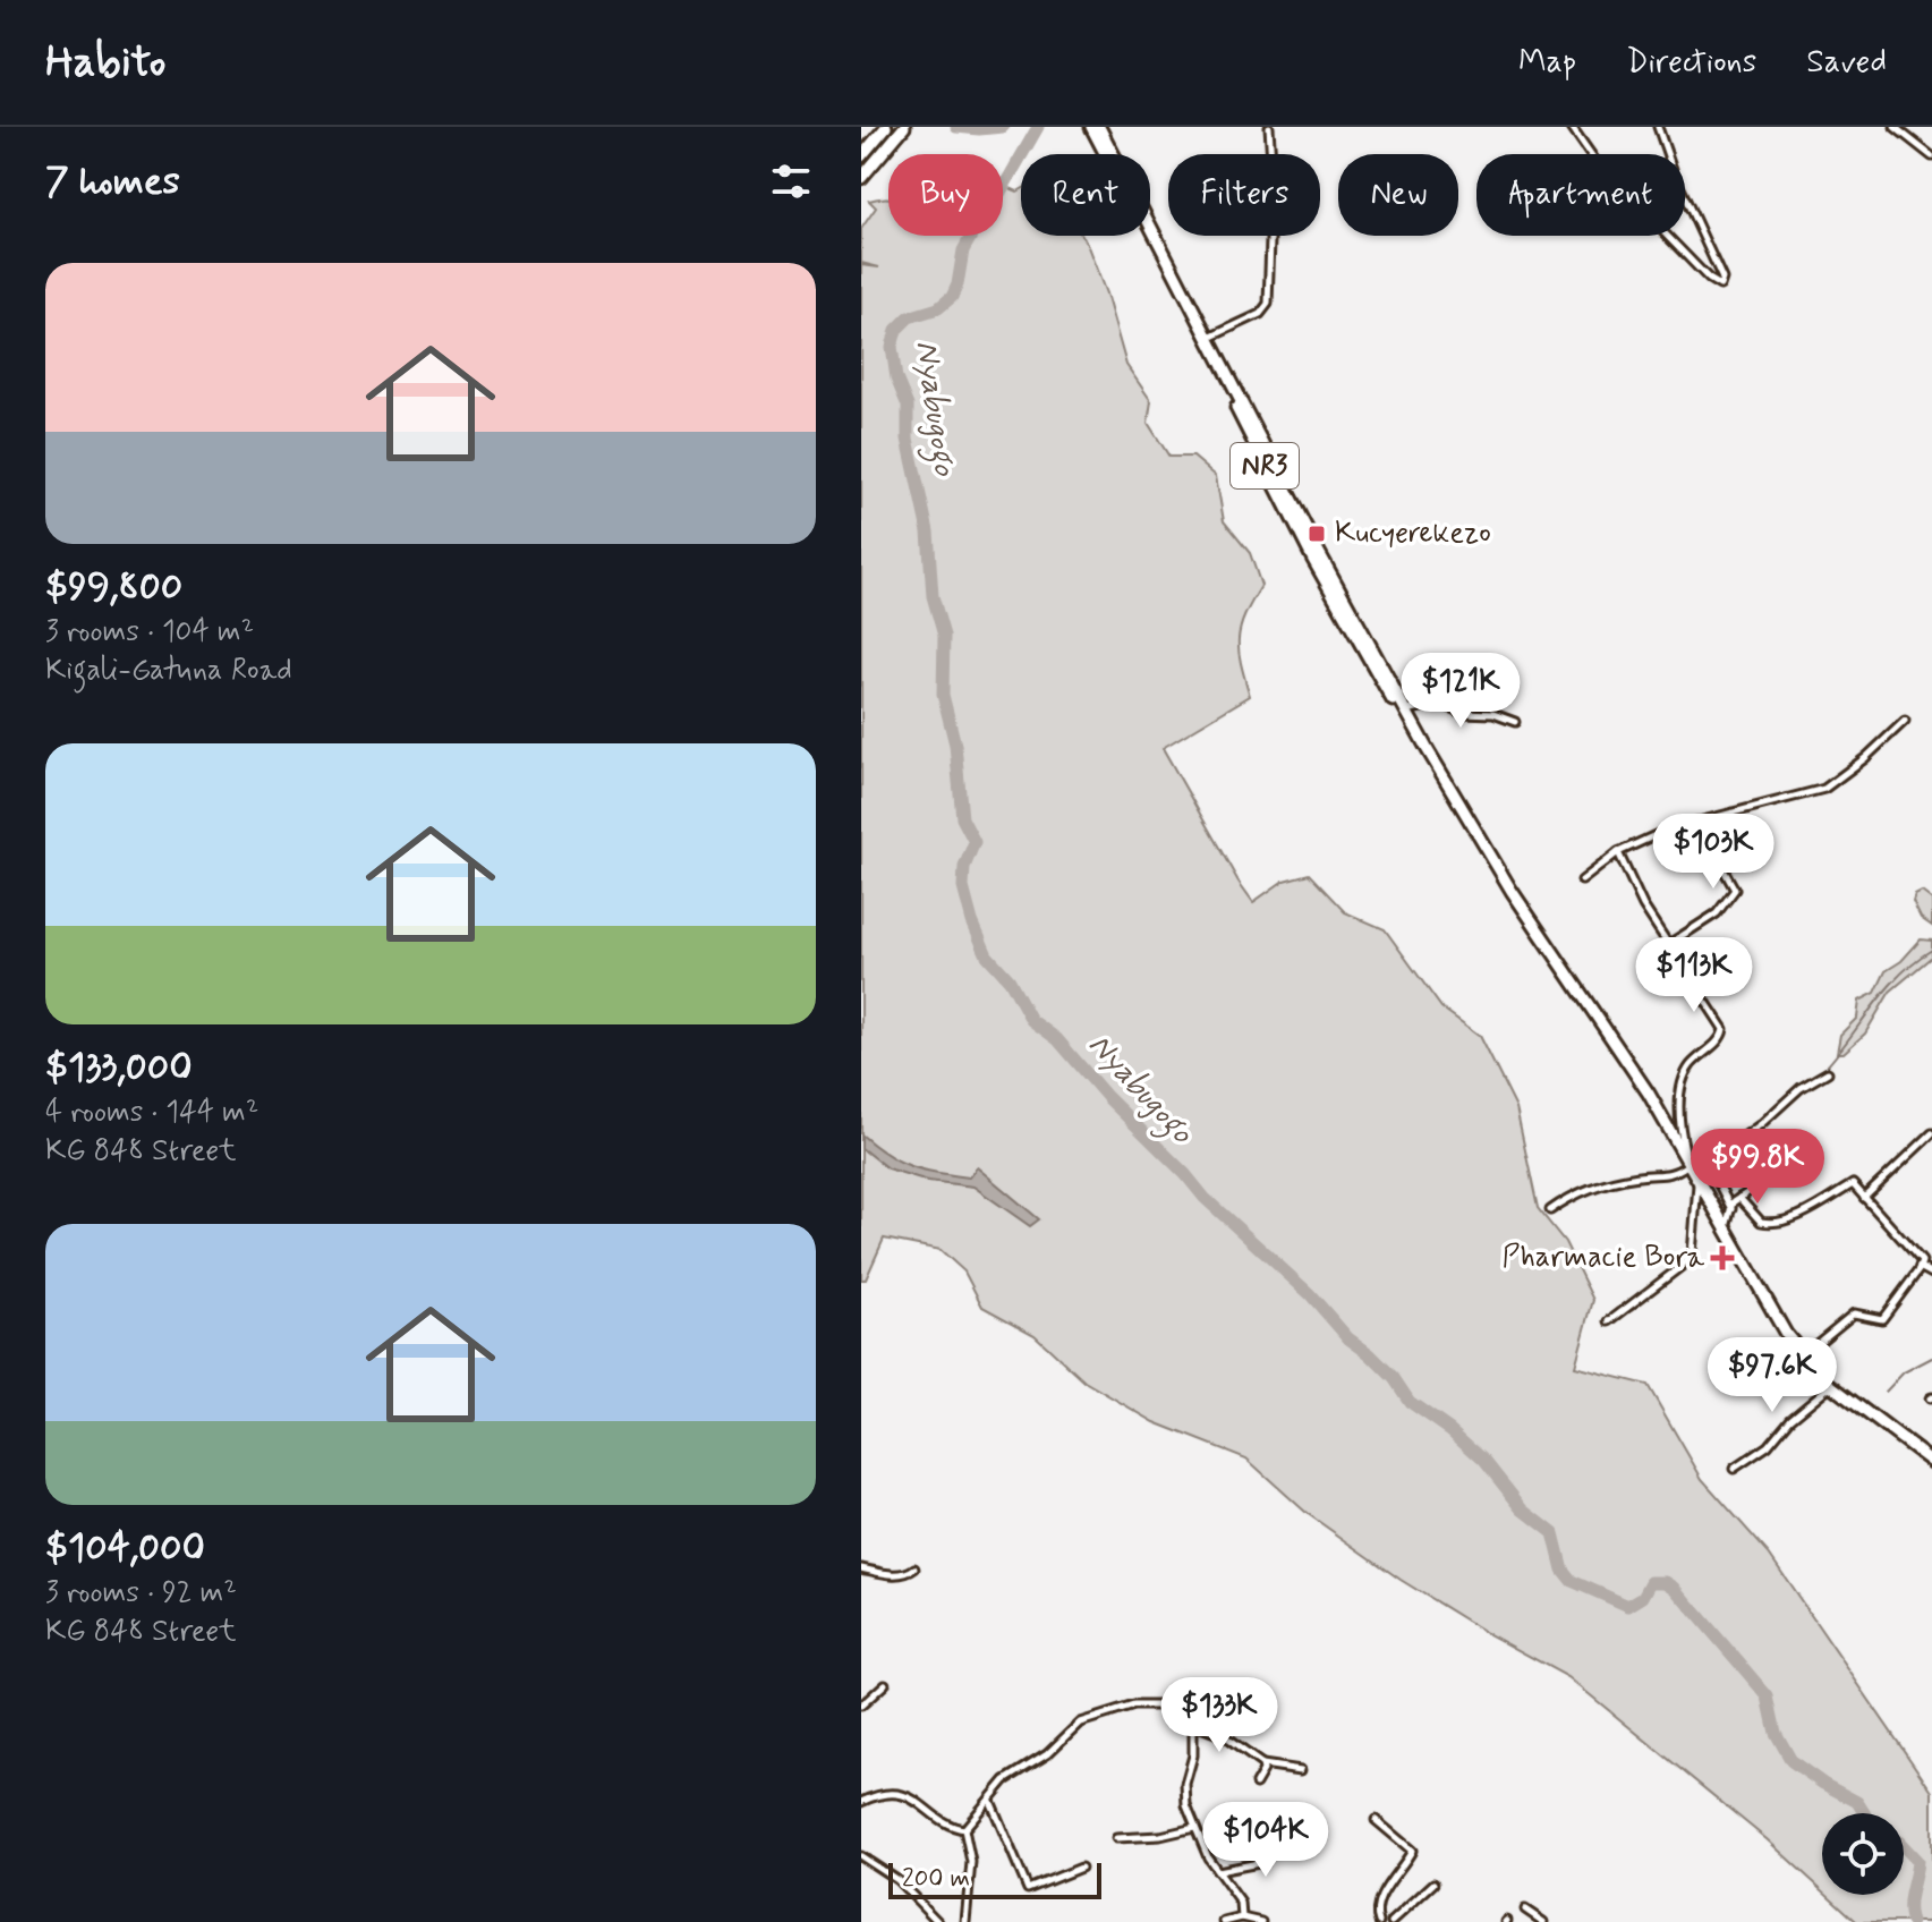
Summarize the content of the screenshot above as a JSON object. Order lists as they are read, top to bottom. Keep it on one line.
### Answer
{"streets":{"main road":["NR3"]},"water":["Nyabugogo"],"places":{"transit":["Kucyerekezo"],"health":["Pharmacie Bora"]},"scale_bar":"200 m","page":{"header":"Habito","nav":["Map","Directions","Saved"],"heading":"7 homes","chip":["Buy","Rent","Filters","New","Apartment"],"list":[{"name":"$99,800","note":"3 rooms · 104 m² · Kigali-Gatuna Road"},{"name":"$133,000","note":"4 rooms · 144 m² · KG 848 Street"},{"name":"$104,000","note":"3 rooms · 92 m² · KG 848 Street"}],"price":["$121K","$103K","$113K","$99.8K","$97.6K","$133K","$104K"],"scale":"200 m"}}
